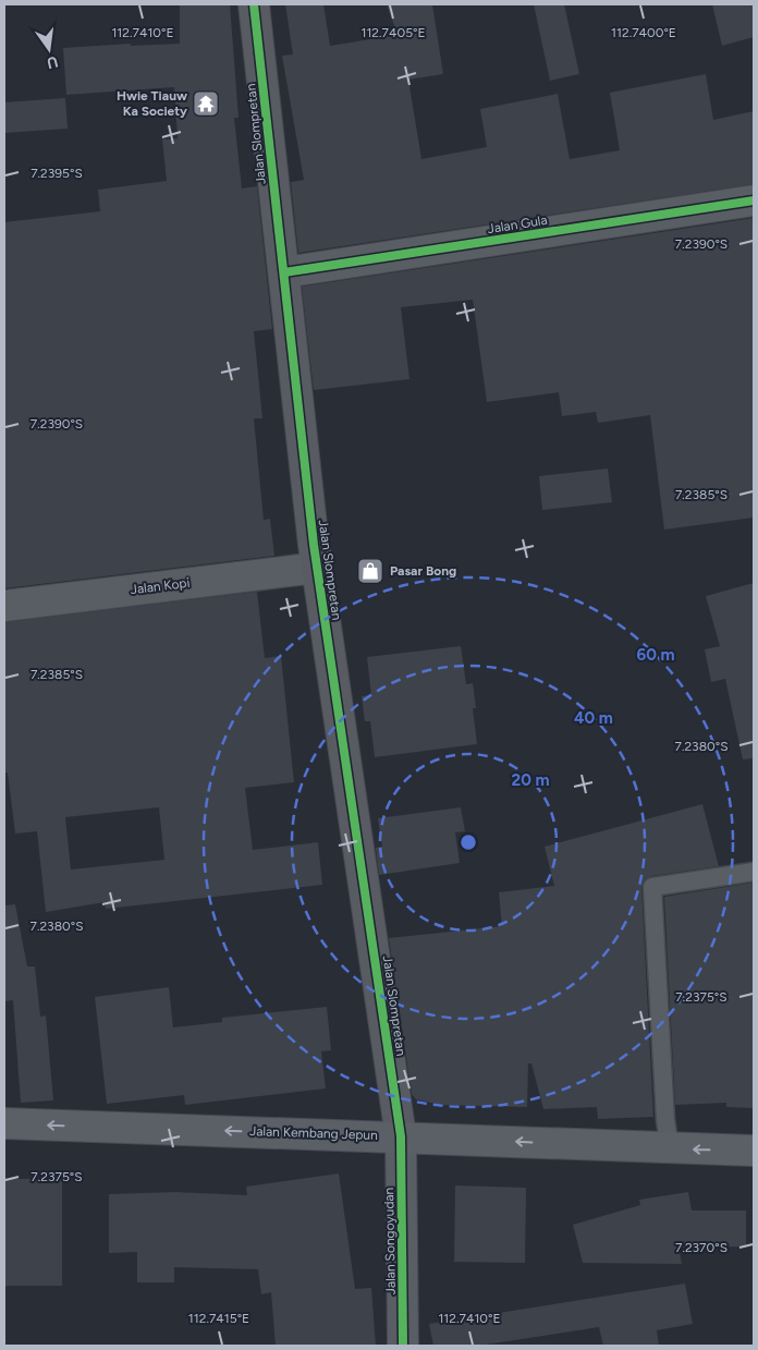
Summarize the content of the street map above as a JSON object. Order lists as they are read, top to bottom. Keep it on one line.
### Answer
{"streets":{"main road":["Jalan Kembang Jepun"],"street":["Jalan Slompretan","Jalan Gula","Jalan Kopi","Jalan Songoyudan"]},"crossings":[["Jalan Slompretan","Jalan Gula"],["Jalan Slompretan","Jalan Kopi"],["Jalan Slompretan","Jalan Kembang Jepun"],["Jalan Slompretan","Jalan Songoyudan"],["Jalan Kembang Jepun","Jalan Songoyudan"]],"one_way":["Jalan Kembang Jepun"],"places":{"temple":["Hwie Tiauw Ka Society"],"shop":["Pasar Bong"]},"north":"bottom","coordinates":["112.7410°E","112.7405°E","112.7400°E","7.2395°S","7.2390°S","7.2385°S","7.2380°S","7.2375°S","7.2370°S","112.7415°E"],"rings":["60 m","40 m","20 m"]}
